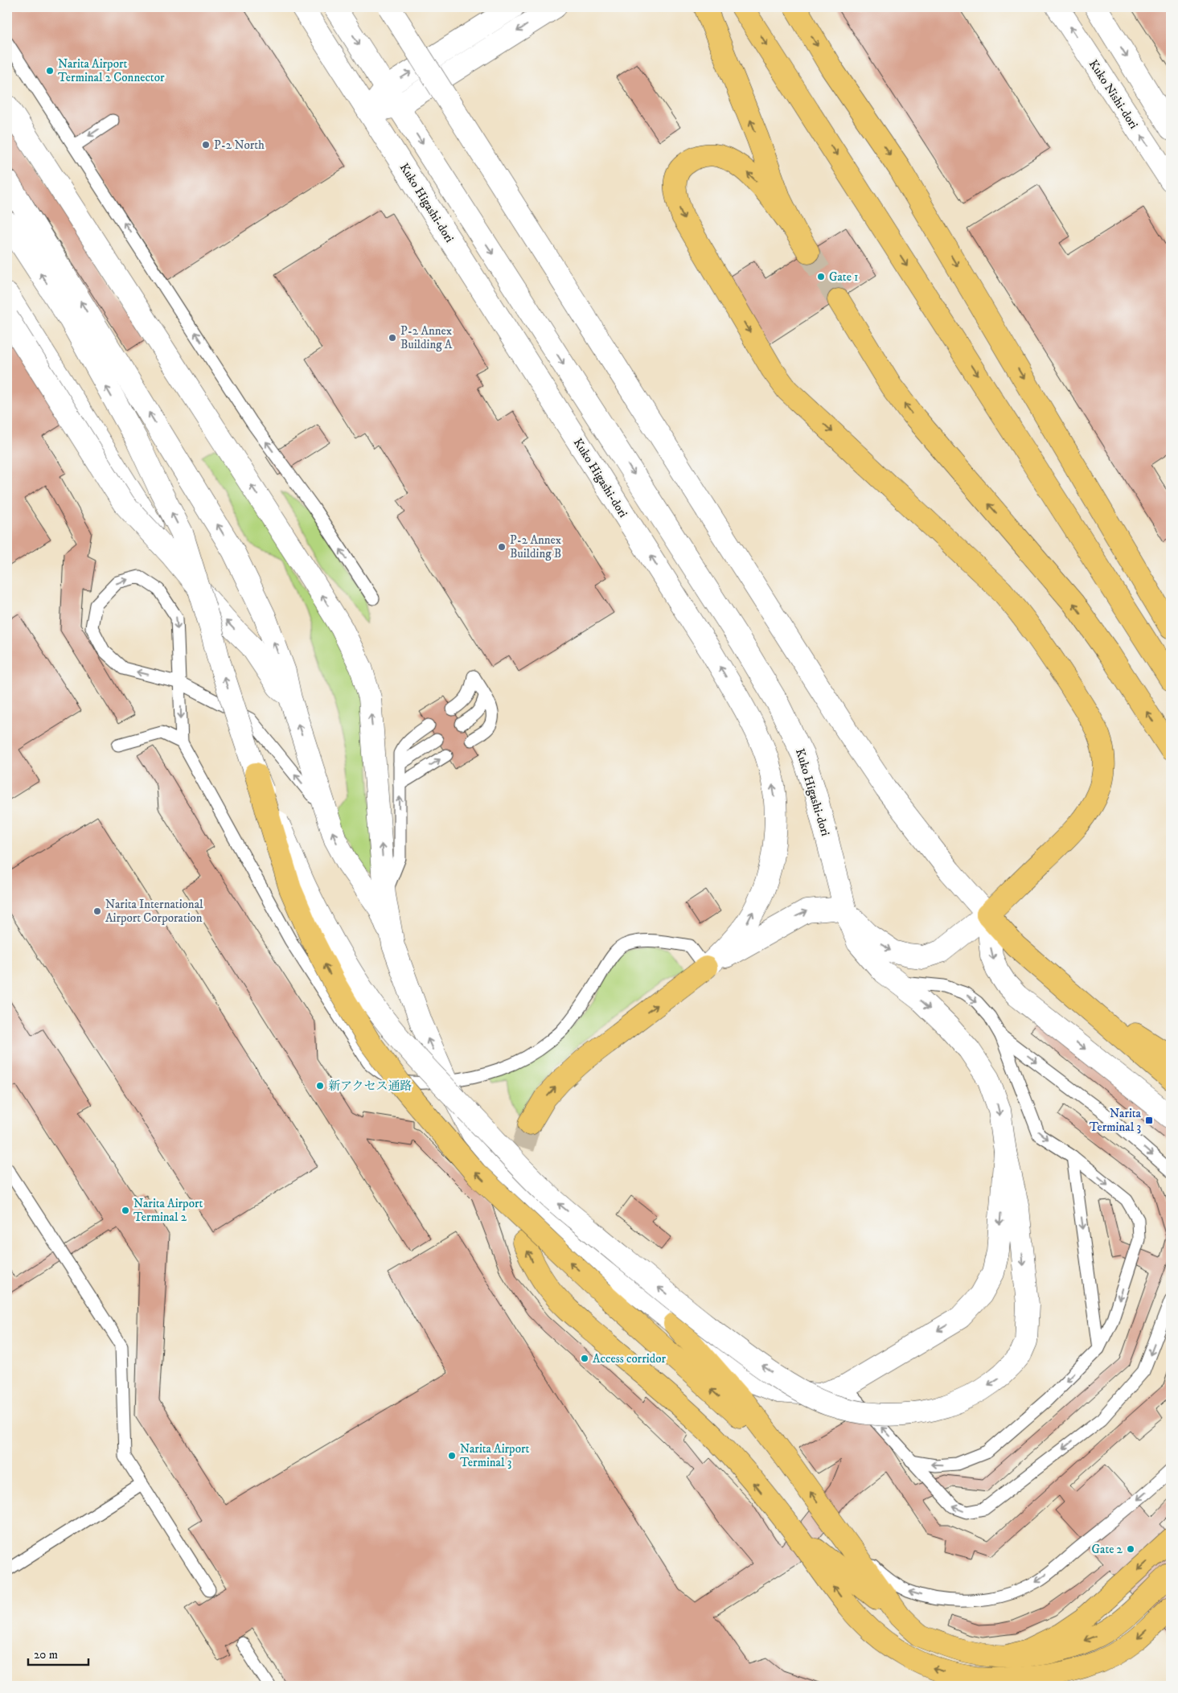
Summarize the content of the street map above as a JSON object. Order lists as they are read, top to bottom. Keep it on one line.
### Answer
{"streets":{"street":["Kuko Nishi-dori","Kuko Higashi-dori"]},"places":{"other":["Narita Airport Terminal 2 Connector","P-2 North","Gate 1","P-2 Annex Building A","P-2 Annex Building B","Narita International Airport Corporation","新アクセス通路","Narita Airport Terminal 2","Access corridor","Narita Airport Terminal 3","Gate 2"],"transit":["Narita Terminal 3"]},"scale_bar":"20 m"}
